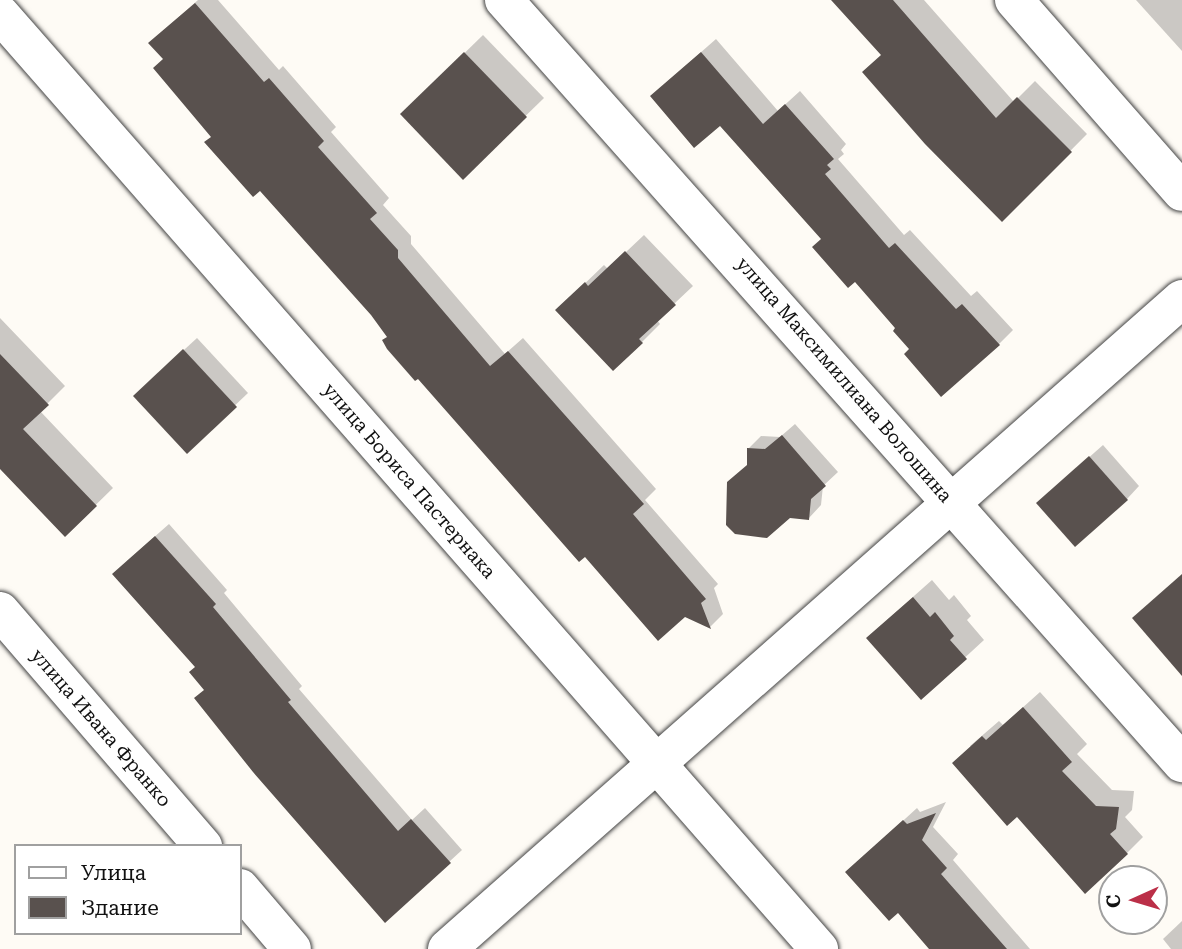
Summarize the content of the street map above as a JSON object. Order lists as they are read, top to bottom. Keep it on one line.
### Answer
{"streets":{"street":["улица Максимилиана Волошина","улица Бориса Пастернака","улица Ивана Франко"]},"legend":["Улица","Здание"],"north":"left"}
